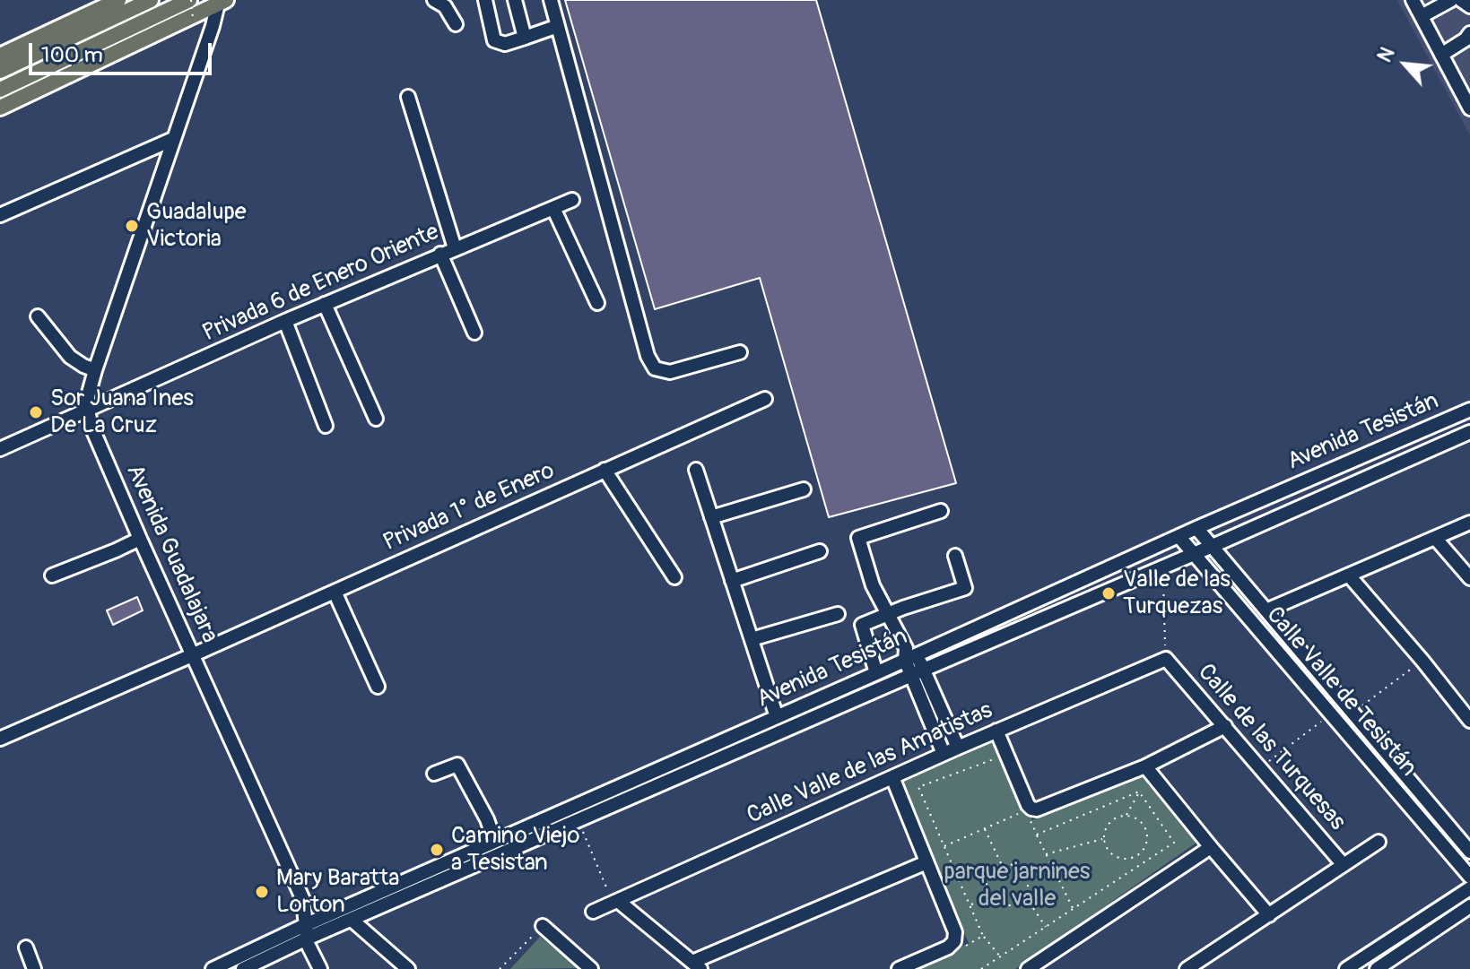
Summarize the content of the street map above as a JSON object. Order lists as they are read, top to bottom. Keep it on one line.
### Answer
{"streets":{"street":["Privada 6 de Enero Oriente","Avenida Tesistán","Privada 1° de Enero","Avenida Guadalajara","Calle Valle de Tesistán","Calle de las Turquesas","Calle Valle de las Amatistas"]},"crossings":[["Privada 6 de Enero Oriente","Avenida Guadalajara"],["Avenida Tesistán","Avenida Guadalajara"],["Avenida Tesistán","Calle Valle de Tesistán"],["Privada 1° de Enero","Avenida Guadalajara"],["Calle de las Turquesas","Calle Valle de las Amatistas"]],"parks":["parque jarnines del valle"],"places":["Guadalupe Victoria","Sor Juana Ines De La Cruz","Valle de las Turquezas","Camino Viejo a Tesistan","Mary Baratta Lorton"],"scale_bar":"100 m","north":"top left"}
